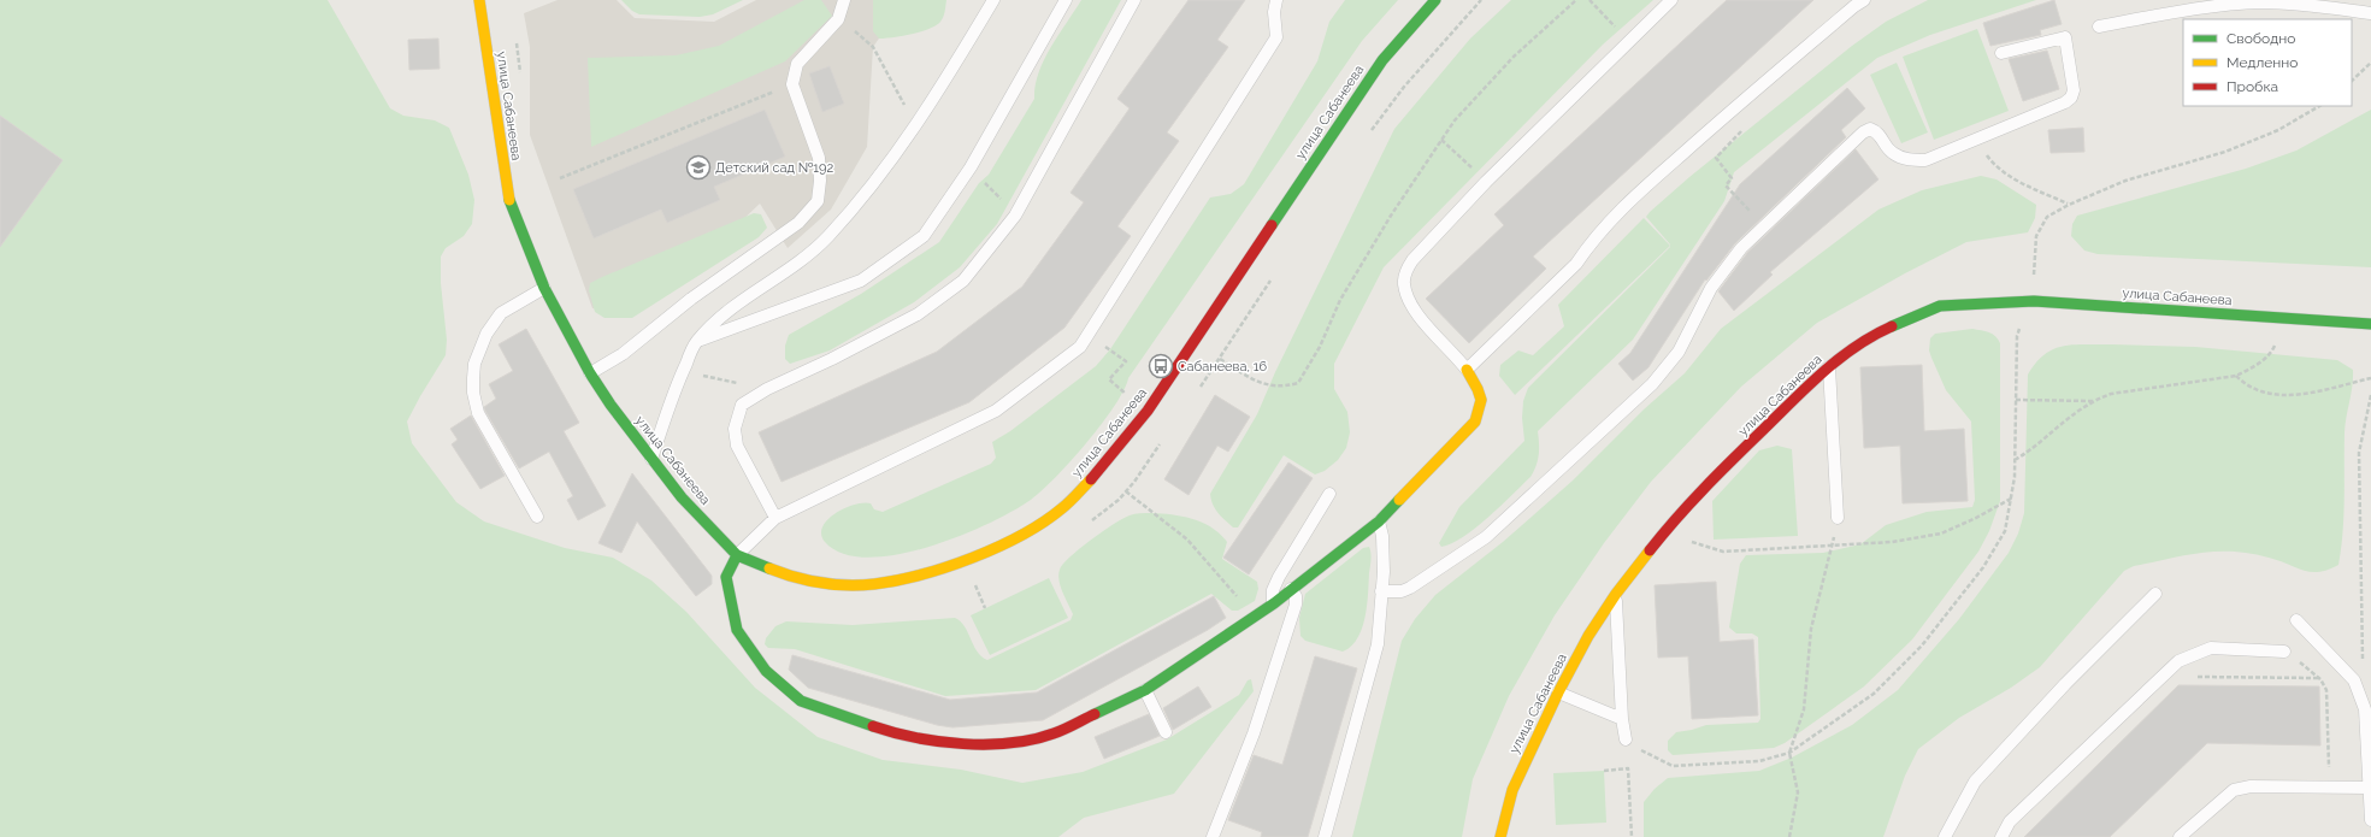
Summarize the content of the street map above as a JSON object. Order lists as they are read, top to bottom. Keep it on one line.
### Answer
{"streets":{"street":["улица Сабанеева"]},"places":{"school or university":["Детский сад №192"],"bus stop":["Сабанеева, 16"]},"legend":["Свободно","Медленно","Пробка"]}
